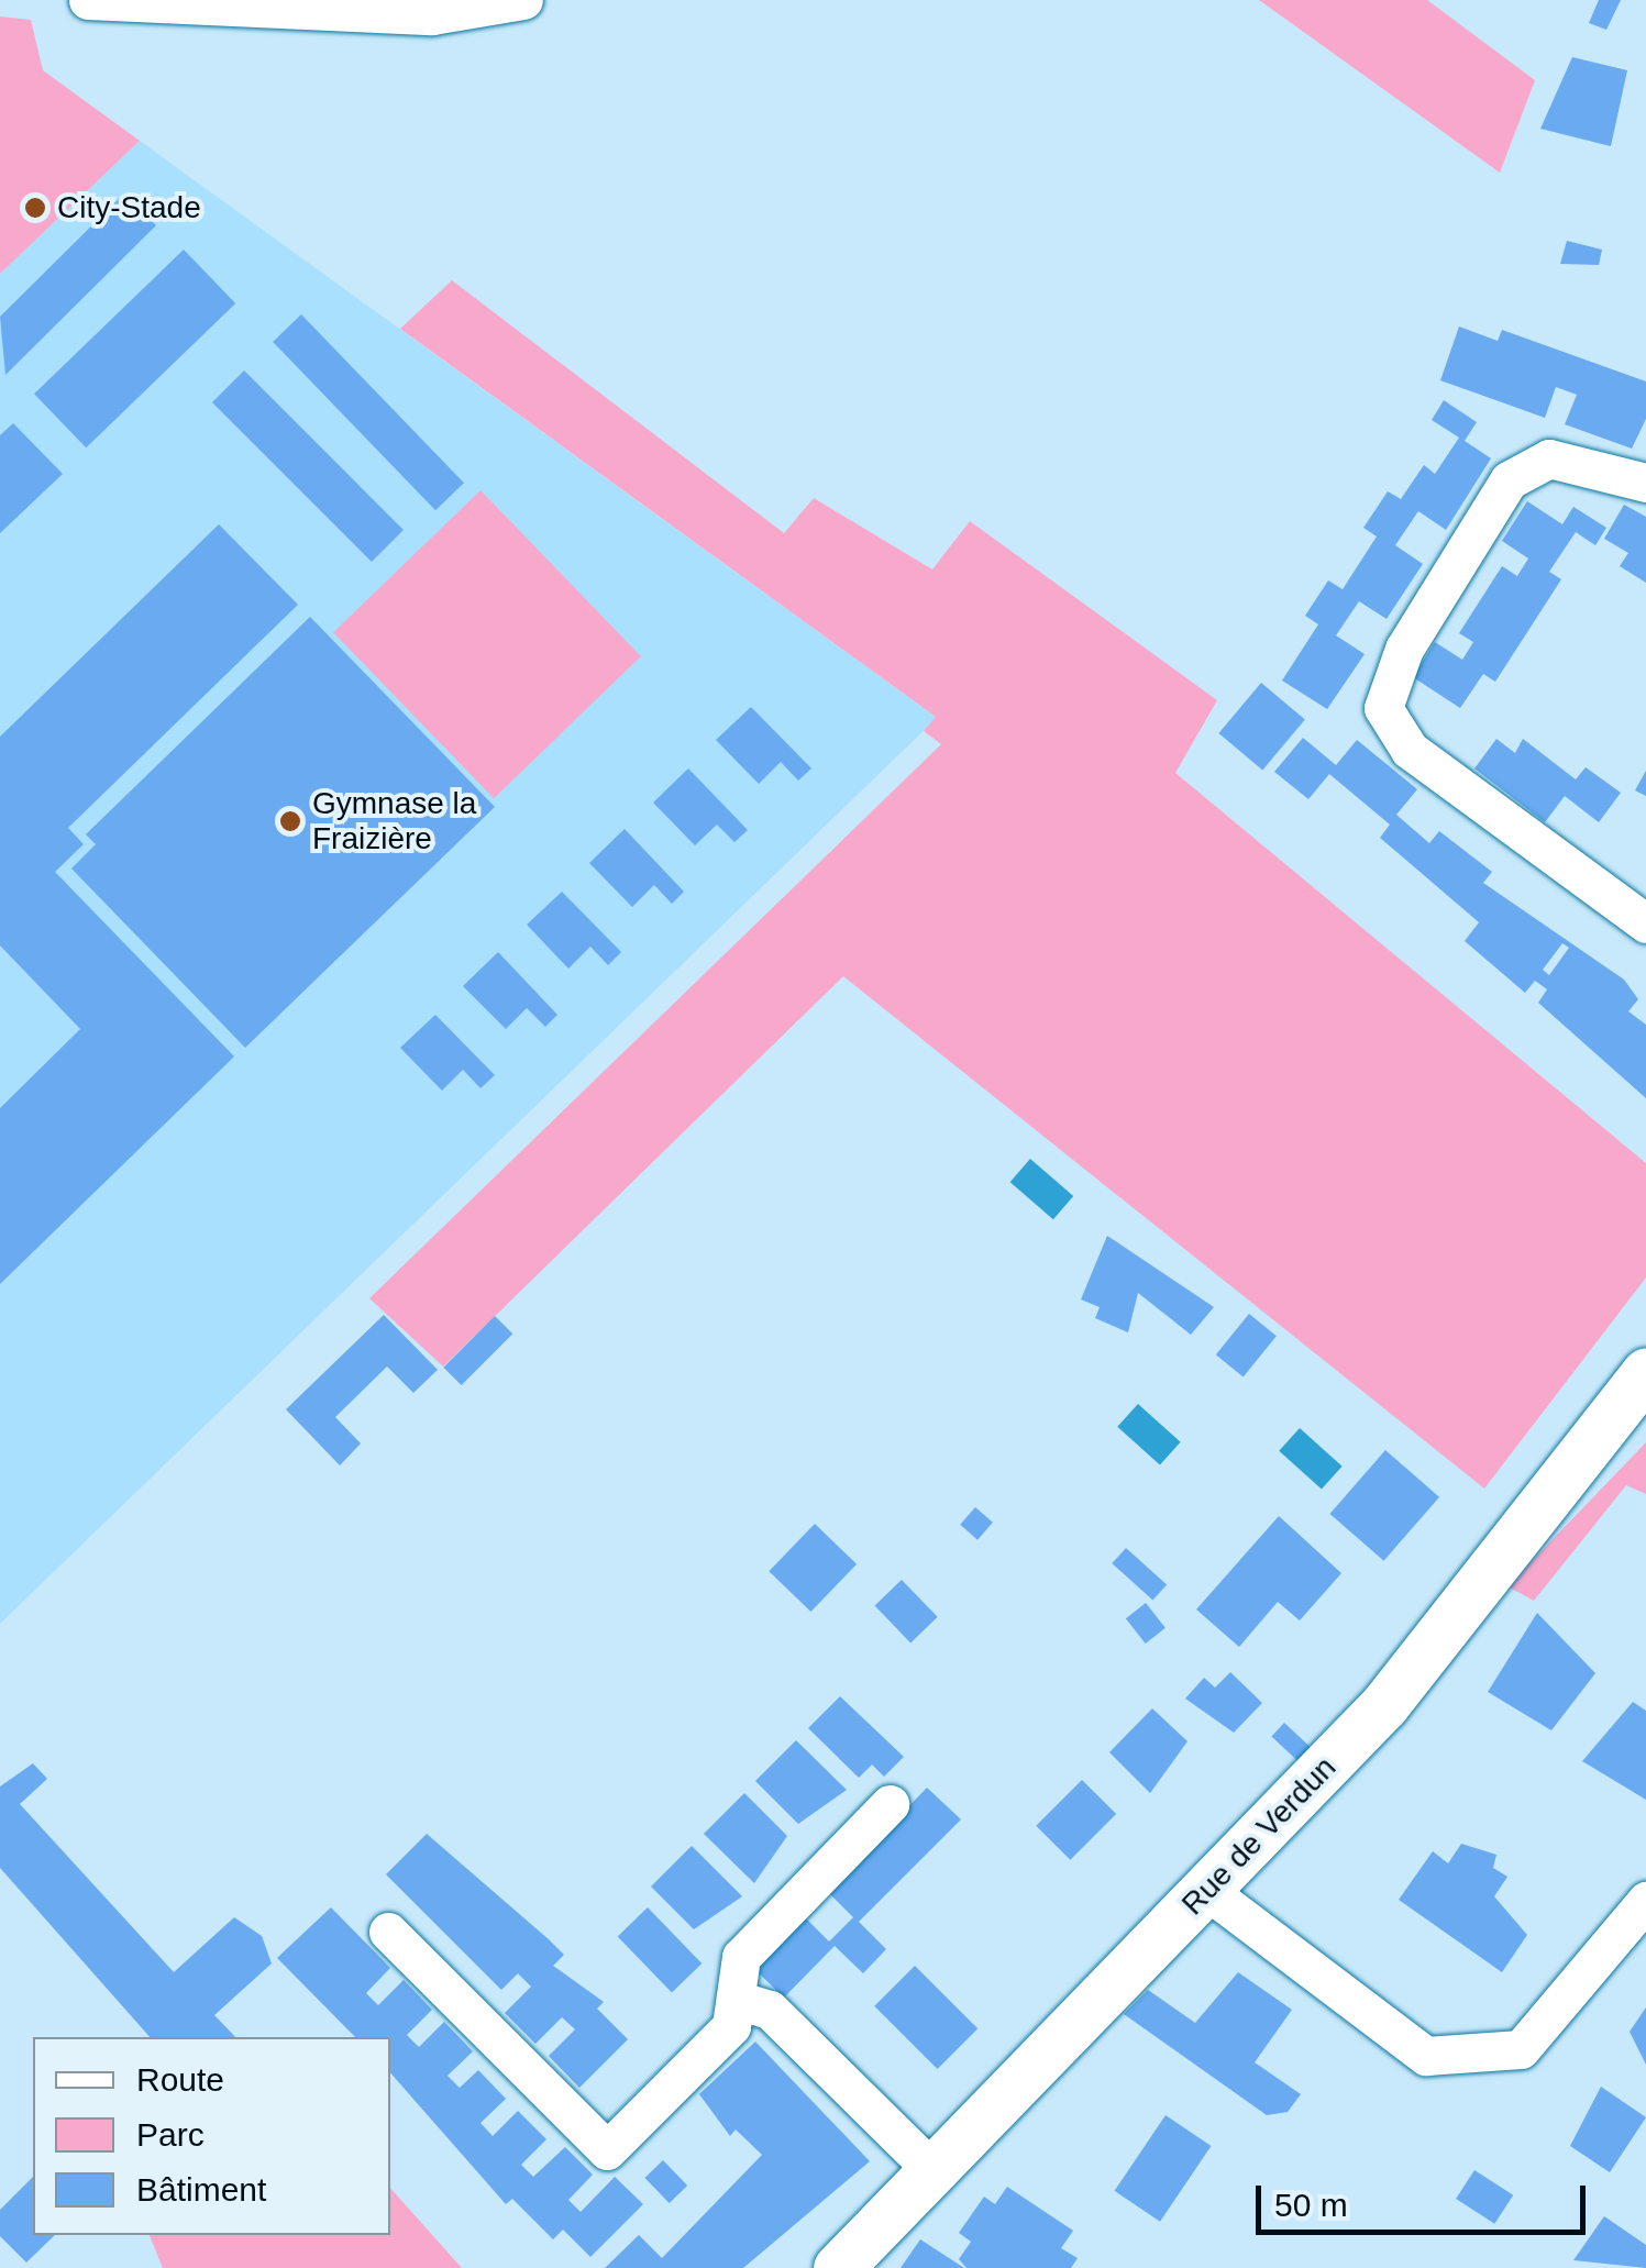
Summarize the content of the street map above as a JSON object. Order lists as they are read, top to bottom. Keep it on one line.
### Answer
{"streets":{"street":["Rue de Verdun"]},"places":["City-Stade","Gymnase la Fraizière"],"legend":["Route","Parc","Bâtiment"],"scale_bar":"50 m"}
